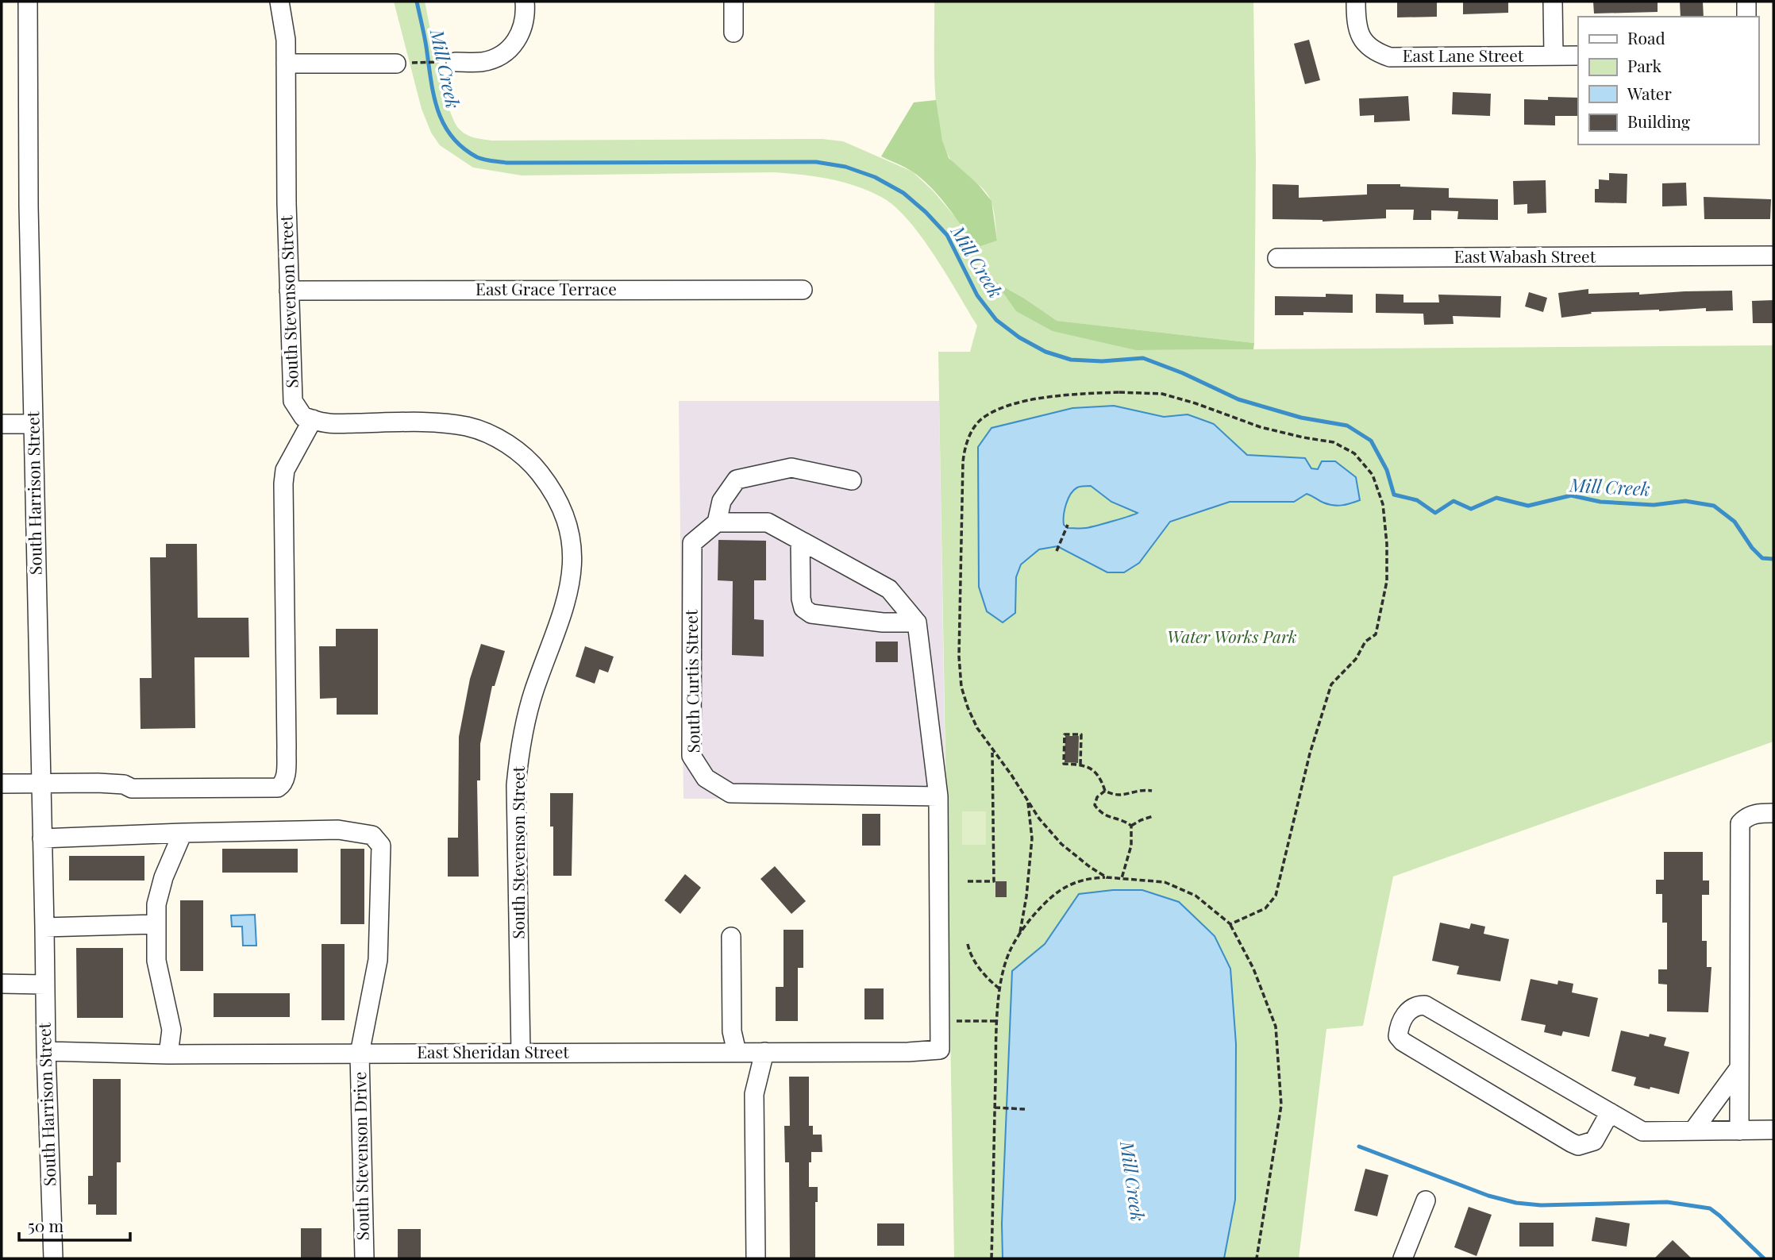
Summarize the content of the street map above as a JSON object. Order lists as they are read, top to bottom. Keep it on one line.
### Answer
{"streets":{"street":["East Lane Street","East Wabash Street","East Grace Terrace","South Stevenson Street","South Harrison Street","South Curtis Street","East Sheridan Street","South Stevenson Drive"]},"crossings":[["East Grace Terrace","South Stevenson Street"],["South Stevenson Street","East Sheridan Street"],["South Harrison Street","East Sheridan Street"],["South Harrison Street","South Stevenson Drive"],["East Sheridan Street","South Stevenson Drive"]],"water":["Mill Creek"],"parks":["Water Works Park"],"legend":["Road","Park","Water","Building"],"scale_bar":"50 m"}
